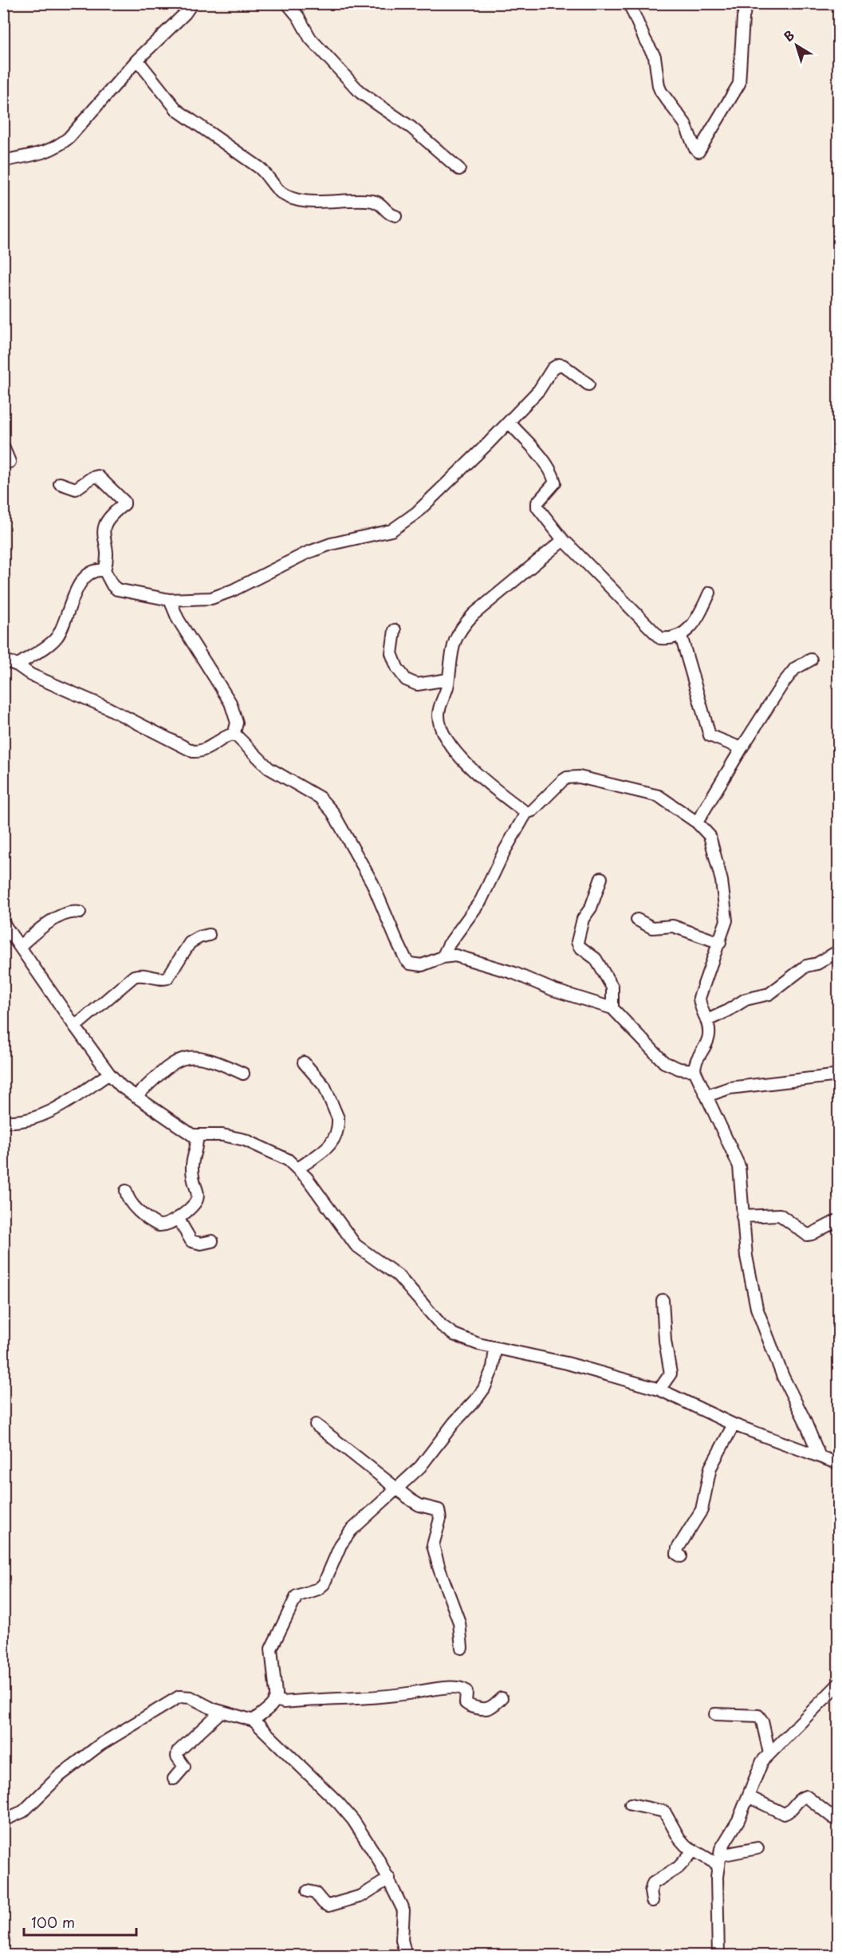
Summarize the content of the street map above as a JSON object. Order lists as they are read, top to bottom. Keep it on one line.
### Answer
{"scale_bar":"100 m","north":"top left"}
